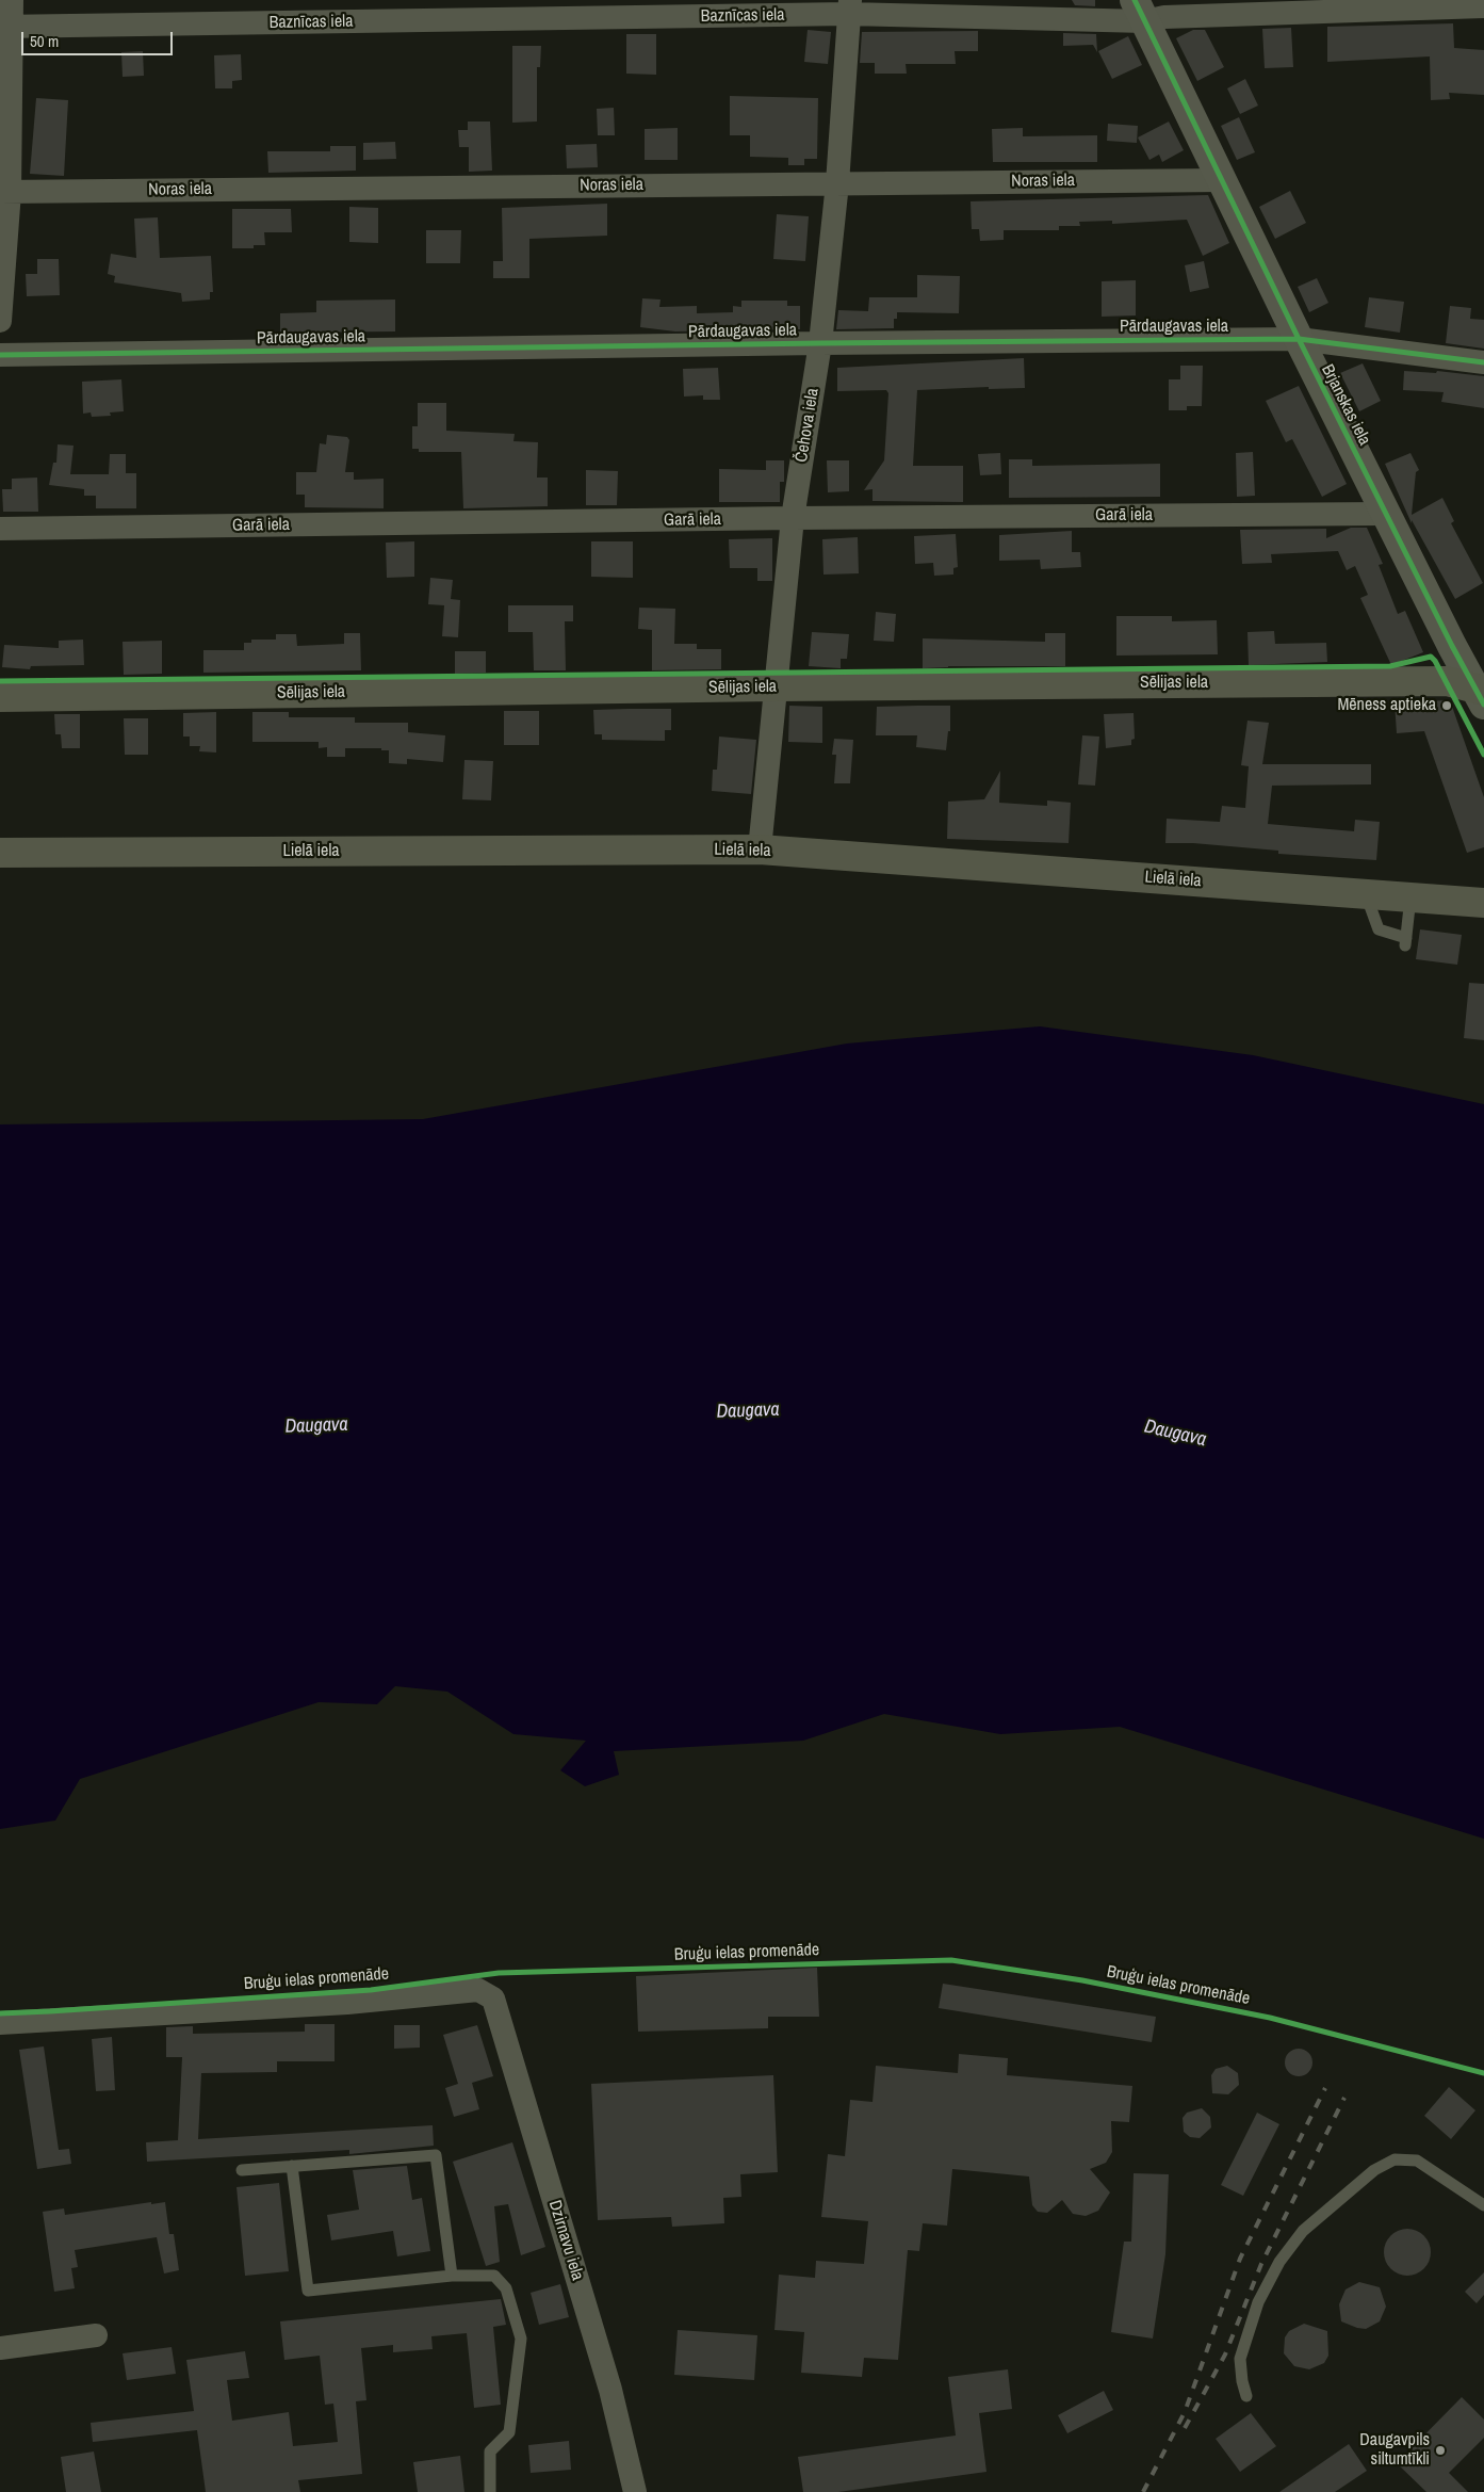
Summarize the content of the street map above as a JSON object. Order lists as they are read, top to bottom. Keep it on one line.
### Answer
{"streets":{"main road":["Brjanskas iela","Sēlijas iela","Lielā iela"],"street":["Baznīcas iela","Noras iela","Pārdaugavas iela","Čehova iela","Garā iela","Dzirnavu iela"],"cycle path":["Bruģu ielas promenāde"]},"crossings":[["Baznīcas iela","Brjanskas iela"],["Baznīcas iela","Čehova iela"],["Noras iela","Brjanskas iela"],["Noras iela","Čehova iela"],["Pārdaugavas iela","Brjanskas iela"],["Pārdaugavas iela","Čehova iela"],["Brjanskas iela","Garā iela"],["Brjanskas iela","Sēlijas iela"],["Čehova iela","Garā iela"],["Čehova iela","Sēlijas iela"],["Čehova iela","Lielā iela"]],"water":["Daugava"],"places":["Mēness aptieka","Daugavpils siltumtīkli"],"scale_bar":"50 m"}
